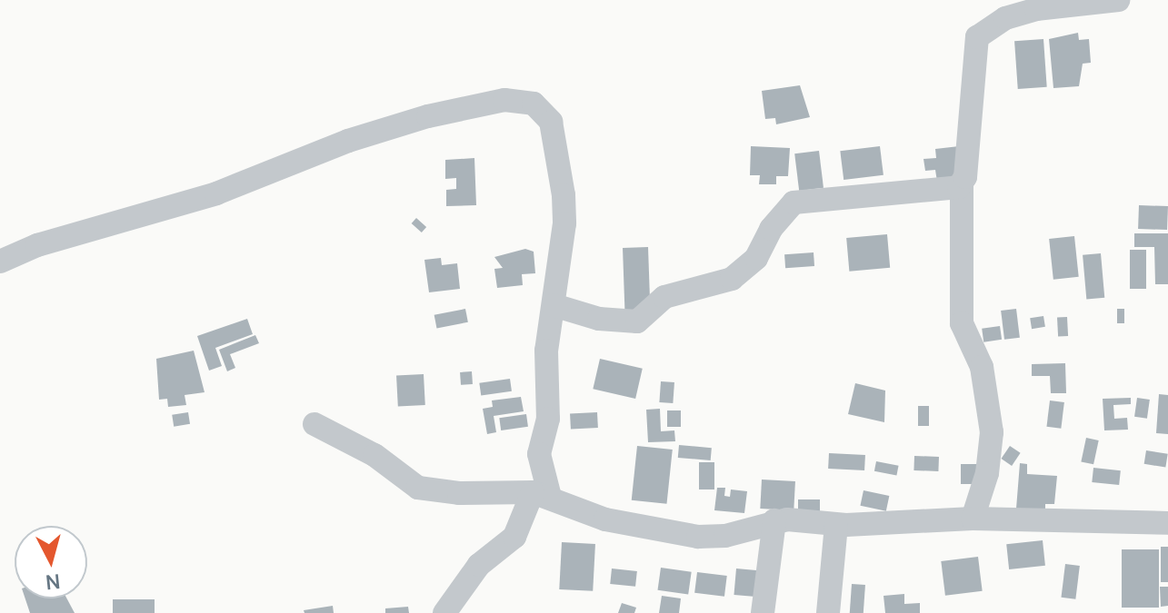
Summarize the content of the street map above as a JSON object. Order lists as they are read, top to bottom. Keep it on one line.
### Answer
{"north":"bottom"}
